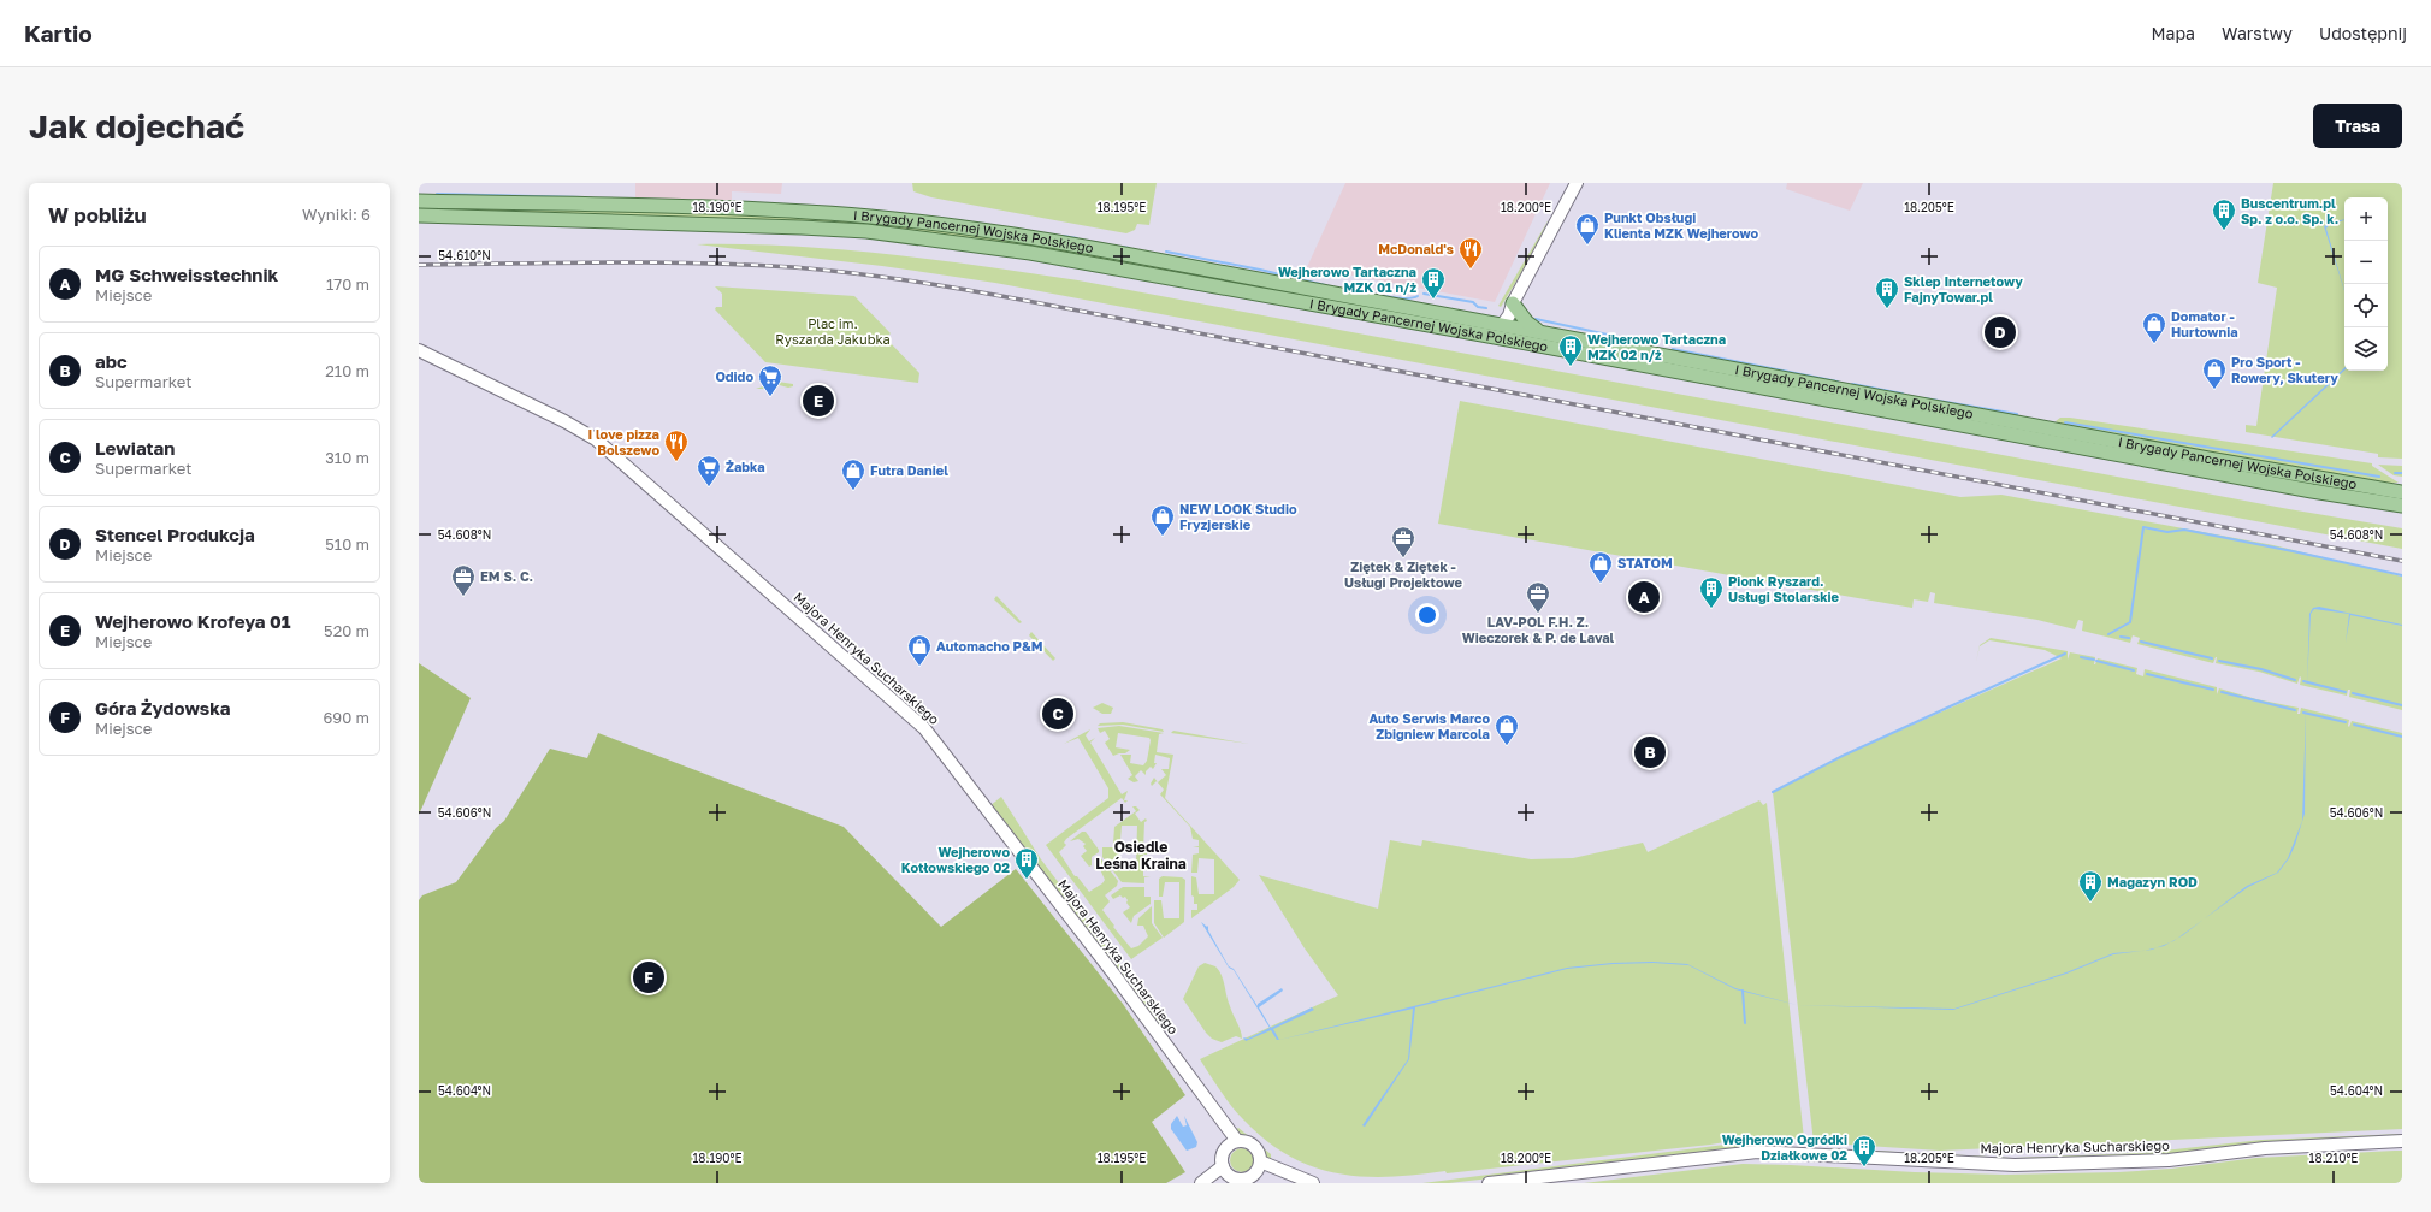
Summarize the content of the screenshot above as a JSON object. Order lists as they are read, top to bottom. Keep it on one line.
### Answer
{"streets":{"main road":["I Brygady Pancernej Wojska Polskiego"],"street":["Majora Henryka Sucharskiego"]},"districts":["Osiedle Leśna Kraina"],"parks":["Plac im. Ryszarda Jakubka"],"places":{"building":["Buscentrum.pl Sp. z o.o. Sp. k.","Wejherowo Tartaczna MZK 01 n/ż","Sklep Internetowy FajnyTowar.pl","Wejherowo Tartaczna MZK 02 n/ż","Pionk Ryszard. Usługi Stolarskie","Wejherowo Kotłowskiego 02","Magazyn ROD","Wejherowo Ogródki Działkowe 02"],"shop":["Punkt Obsługi Klienta MZK Wejherowo","Domator - Hurtownia","Pro Sport - Rowery, Skutery","Futra Daniel","NEW LOOK Studio Fryzjerskie","STATOM","Automacho P&M","Auto Serwis Marco Zbigniew Marcola"],"restaurant":["McDonald's","I love pizza Bolszewo"],"supermarket":["Odido","Żabka"],"office":["Ziętek & Ziętek - Usługi Projektowe","EM S. C.","LAV-POL F.H. Z. Wieczorek & P. de Laval"]},"page":{"header":"Kartio","nav":["Mapa","Warstwy","Udostępnij"],"buttons":"Trasa","title":"Jak dojechać","heading":["W pobliżu","Wyniki: 6"],"map_buttons":["+","−"],"list":[{"mark":"A","name":"MG Schweisstechnik","note":"Miejsce","value":"170 m"},{"mark":"B","name":"abc","note":"Supermarket","value":"210 m"},{"mark":"C","name":"Lewiatan","note":"Supermarket","value":"310 m"},{"mark":"D","name":"Stencel Produkcja","note":"Miejsce","value":"510 m"},{"mark":"E","name":"Wejherowo Krofeya 01","note":"Miejsce","value":"520 m"},{"mark":"F","name":"Góra Żydowska","note":"Miejsce","value":"690 m"}],"pins":["D","E","A","C","B","F"]},"coordinates":["18.190°E","18.195°E","18.200°E","18.205°E","54.610°N","54.608°N","54.606°N","54.604°N","18.210°E"]}
